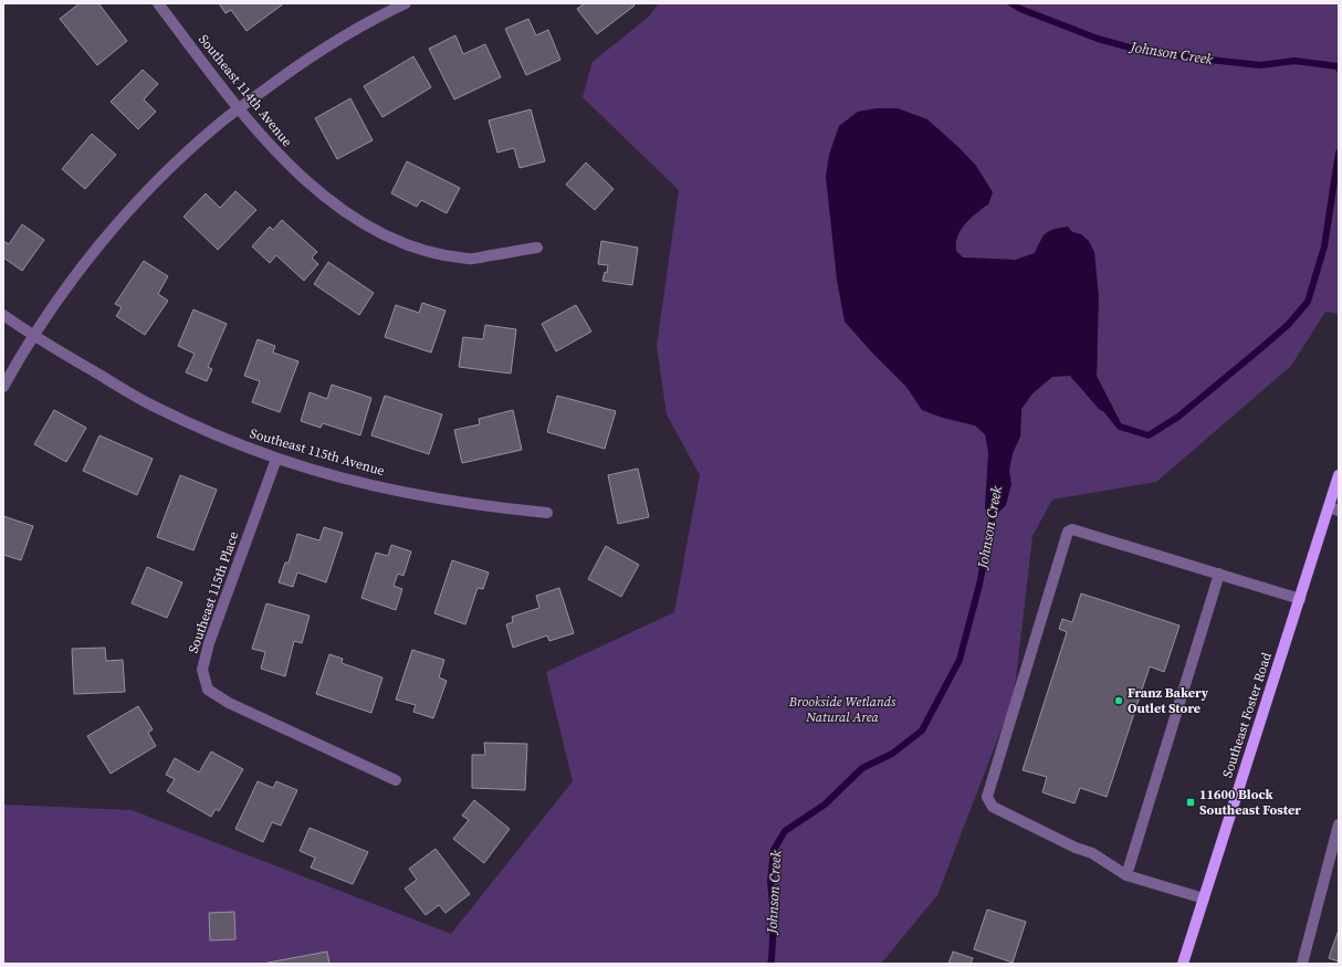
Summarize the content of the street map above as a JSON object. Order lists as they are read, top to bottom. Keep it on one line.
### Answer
{"streets":{"main road":["Southeast Foster Road"],"street":["Southeast 114th Avenue","Southeast 115th Avenue","Southeast 115th Place"]},"crossings":[["Southeast 115th Avenue","Southeast 115th Place"]],"water":["Johnson Creek"],"parks":["Brookside Wetlands Natural Area"],"places":{"other":["Franz Bakery Outlet Store"],"transit":["11600 Block Southeast Foster"]}}
